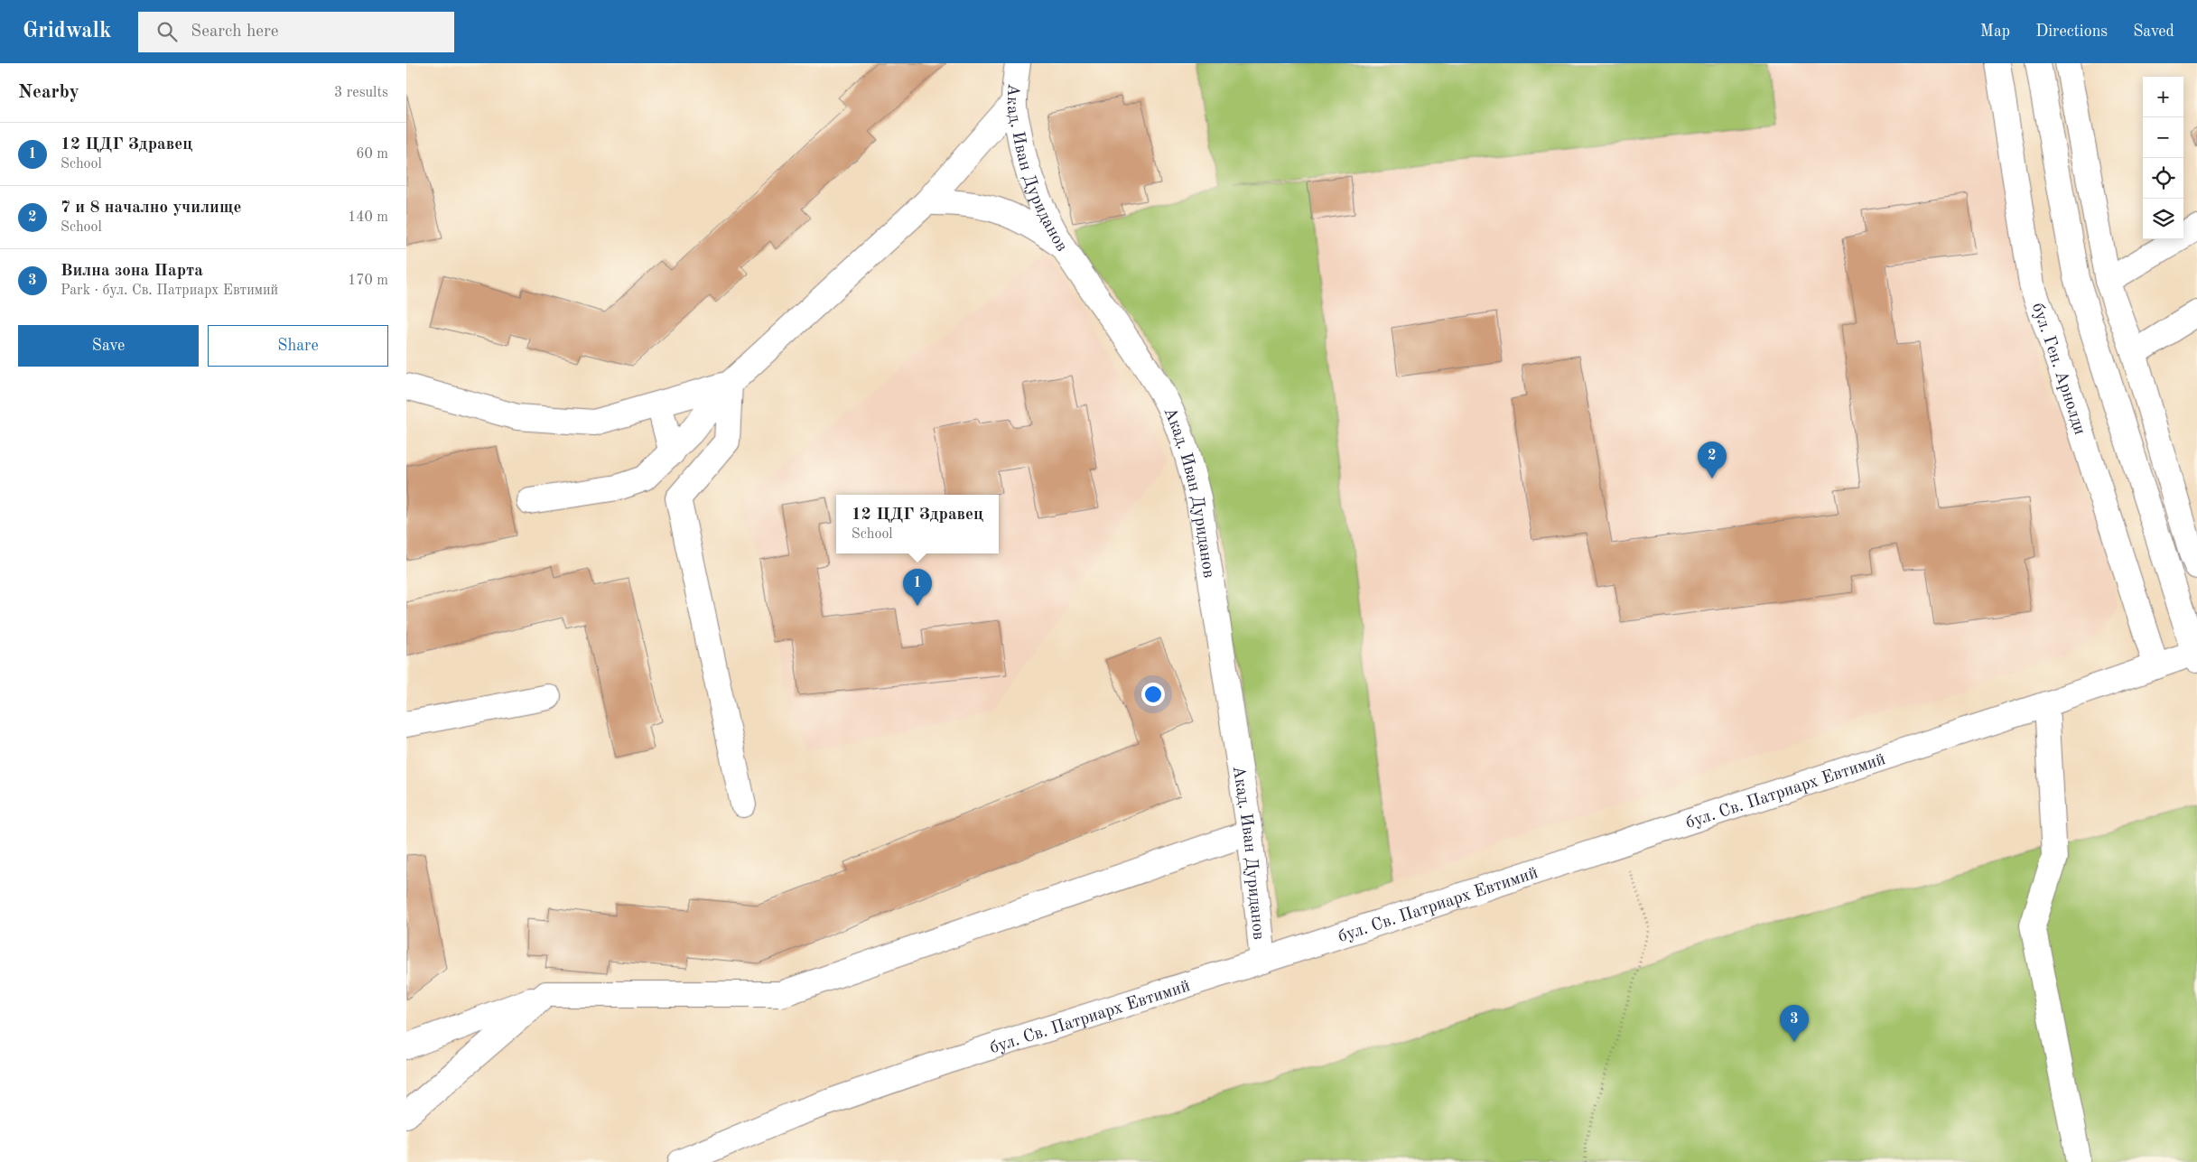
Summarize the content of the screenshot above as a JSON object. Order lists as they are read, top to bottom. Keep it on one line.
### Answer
{"streets":{"street":["Акад. Иван Дуриданов","бул. Ген. Арнолди","бул. Св. Патриарх Евтимий"]},"crossings":[["Акад. Иван Дуриданов","бул. Св. Патриарх Евтимий"],["бул. Ген. Арнолди","бул. Св. Патриарх Евтимий"]],"page":{"header":"Gridwalk","search":"Search here","nav":["Map","Directions","Saved"],"heading":["Nearby","3 results"],"map_buttons":["+","−"],"list":[{"mark":"1","name":"12 ЦДГ Здравец","note":"School","value":"60 m"},{"mark":"2","name":"7 и 8 начално училище","note":"School","value":"140 m"},{"mark":"3","name":"Вилна зона Парта","note":"Park · бул. Св. Патриарх Евтимий","value":"170 m"}],"buttons":["Save","Share"],"pins":["2","1","3"],"popup":["12 ЦДГ Здравец","School"]}}
